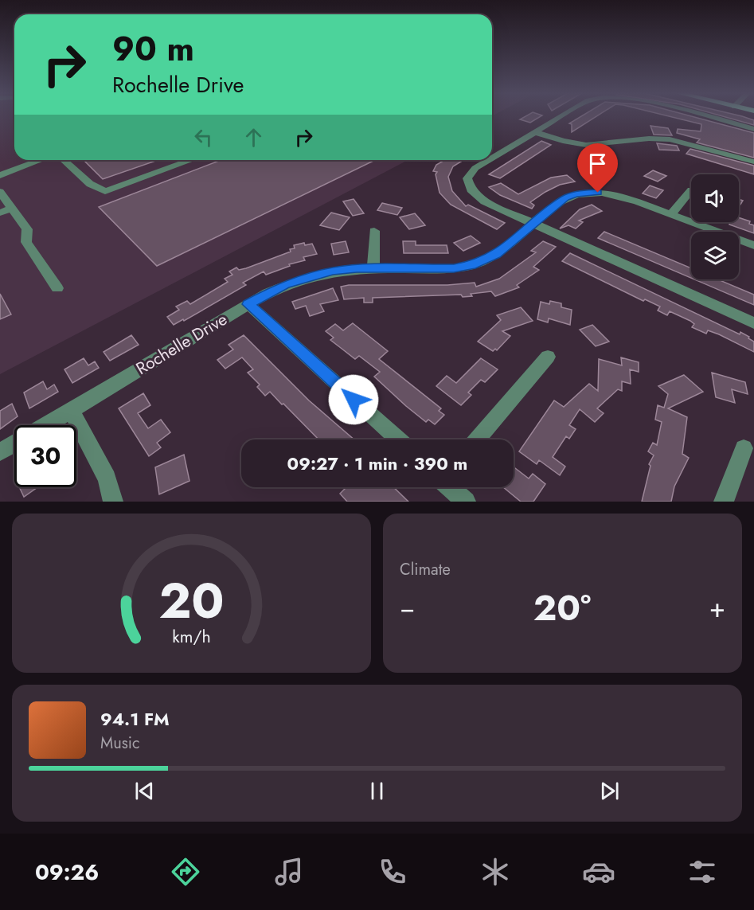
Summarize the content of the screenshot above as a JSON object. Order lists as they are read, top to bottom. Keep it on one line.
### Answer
{"streets":{"street":["Rochelle Drive"]},"page":{"turn":["90 m","Rochelle Drive"],"limit":"30","trip":"09:27 · 1 min · 390 m","tile":"Climate","heat":["−","20°","+"],"song":["94.1 FM","Music"],"tabs":"09:26","gauge":["20","km/h"]}}
